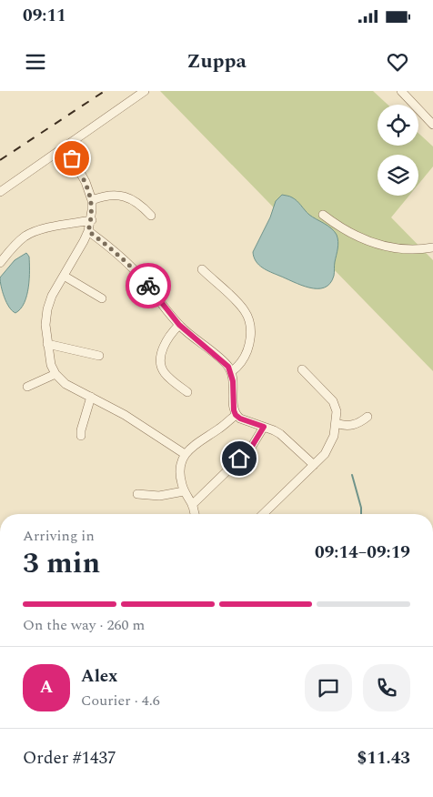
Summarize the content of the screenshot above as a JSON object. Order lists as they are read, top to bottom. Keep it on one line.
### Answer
{"page":{"status":"09:11","header":"Zuppa","heading":["3 min","Arriving in","09:14–09:19"],"panel":["Alex","Courier · 4.6","Order #1437","$11.43"],"bar":"On the way · 260 m","round":"A"}}
